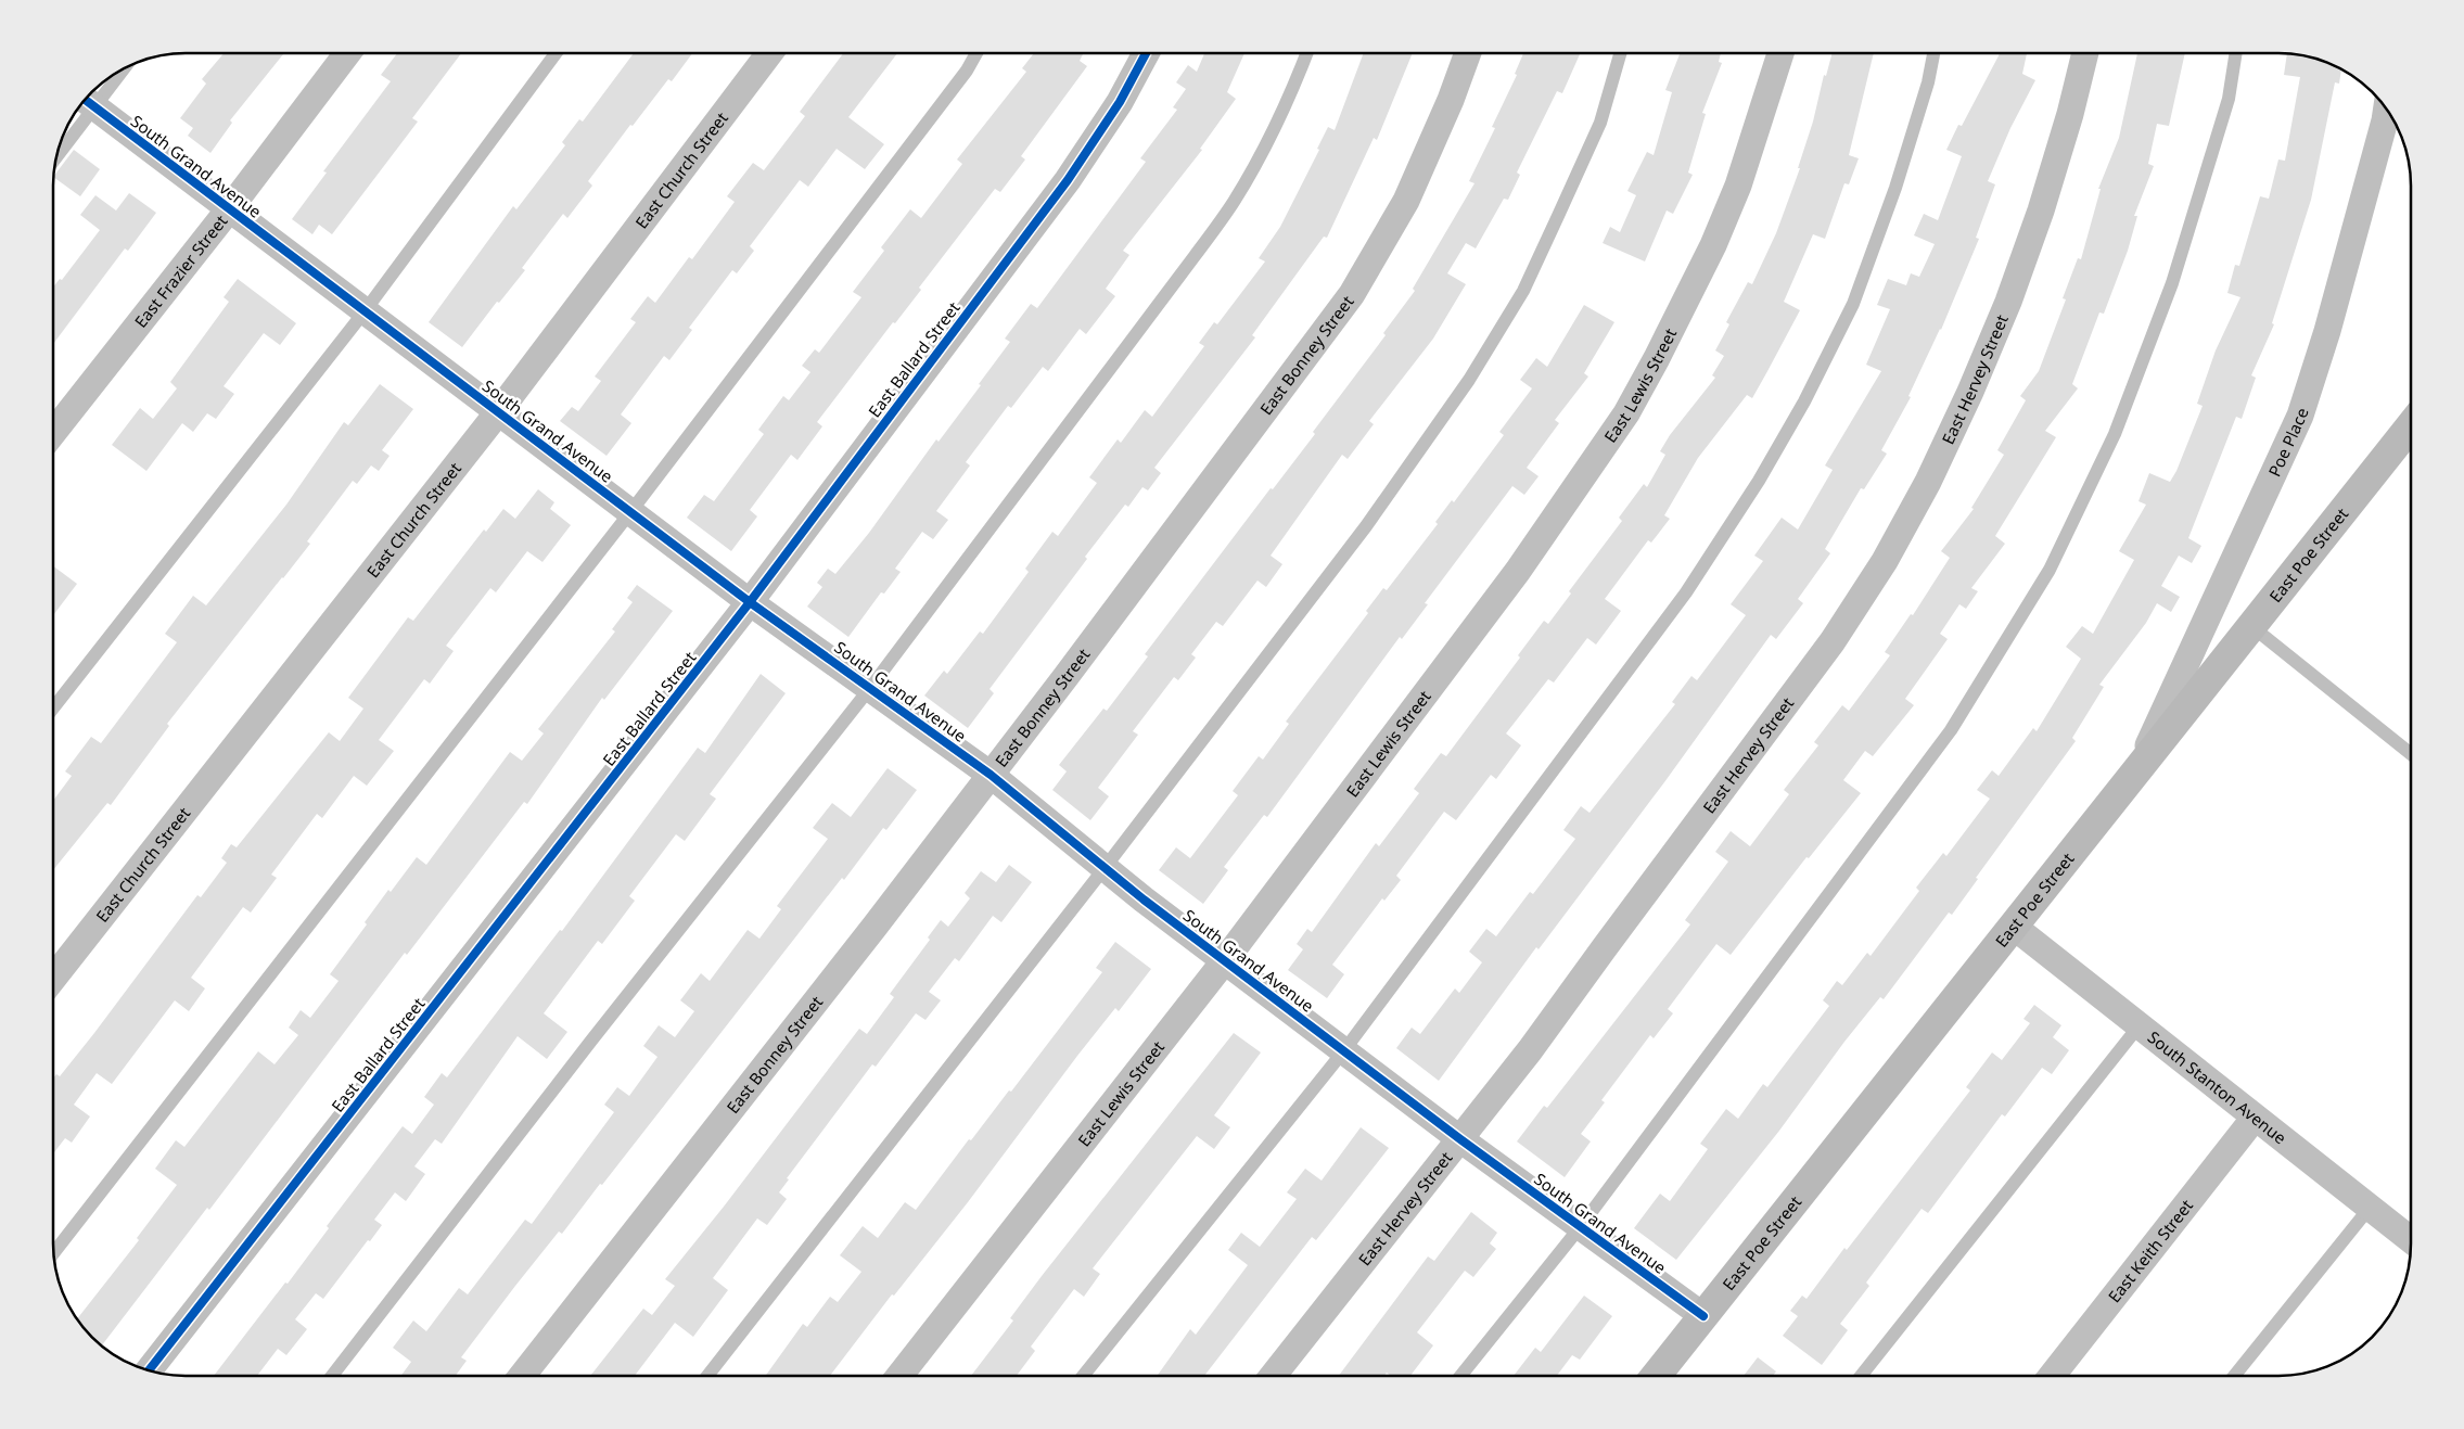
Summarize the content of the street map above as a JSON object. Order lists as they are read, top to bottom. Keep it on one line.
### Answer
{"streets":{"street":["South Grand Avenue","East Church Street","East Frazier Street","East Bonney Street","East Ballard Street","East Hervey Street","East Lewis Street","Poe Place","East Poe Street","South Stanton Avenue","East Keith Street"]},"crossings":[["South Grand Avenue","East Church Street"],["South Grand Avenue","East Frazier Street"],["South Grand Avenue","East Bonney Street"],["South Grand Avenue","East Ballard Street"],["South Grand Avenue","East Hervey Street"],["South Grand Avenue","East Lewis Street"],["South Grand Avenue","East Poe Street"],["Poe Place","East Poe Street"],["East Poe Street","South Stanton Avenue"],["South Stanton Avenue","East Keith Street"]]}
